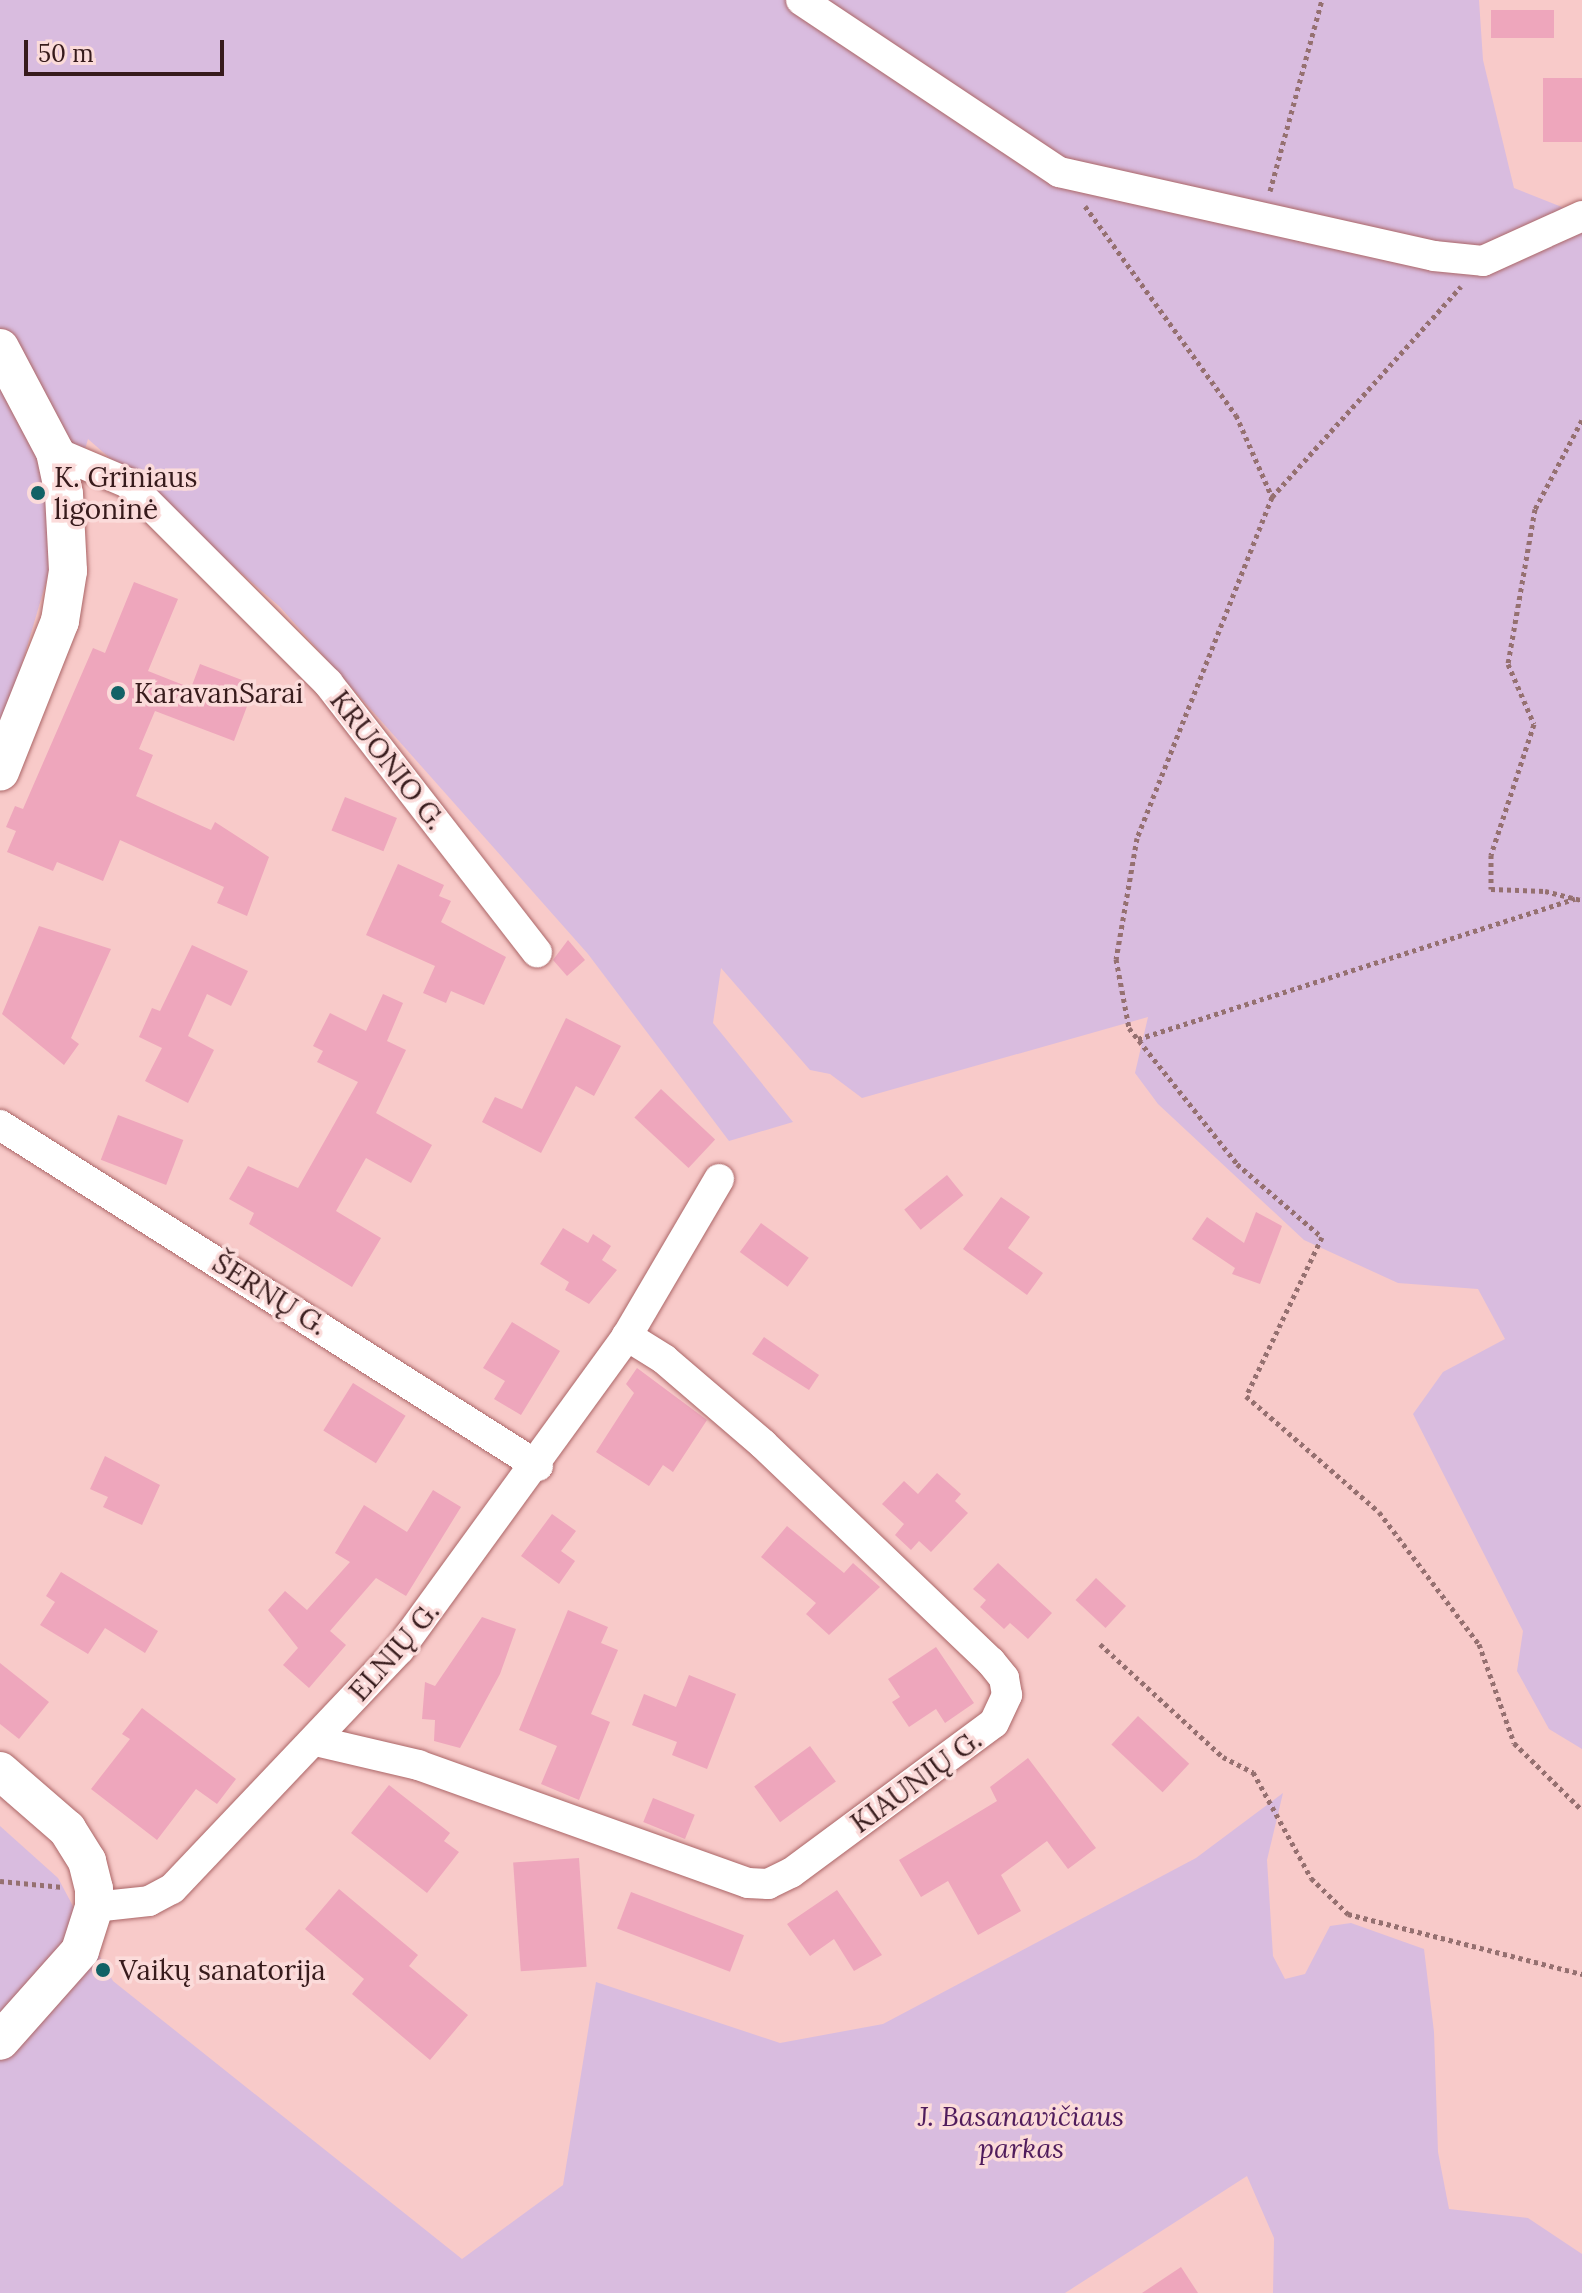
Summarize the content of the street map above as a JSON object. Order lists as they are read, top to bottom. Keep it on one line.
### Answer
{"streets":{"street":["KRUONIO G.","ŠERNŲ G.","ELNIŲ G.","KIAUNIŲ G."]},"crossings":[["ŠERNŲ G.","ELNIŲ G."],["ELNIŲ G.","KIAUNIŲ G."]],"parks":["J. Basanavičiaus parkas"],"places":["K. Griniaus ligoninė","KaravanSarai","Vaikų sanatorija"],"scale_bar":"50 m"}
